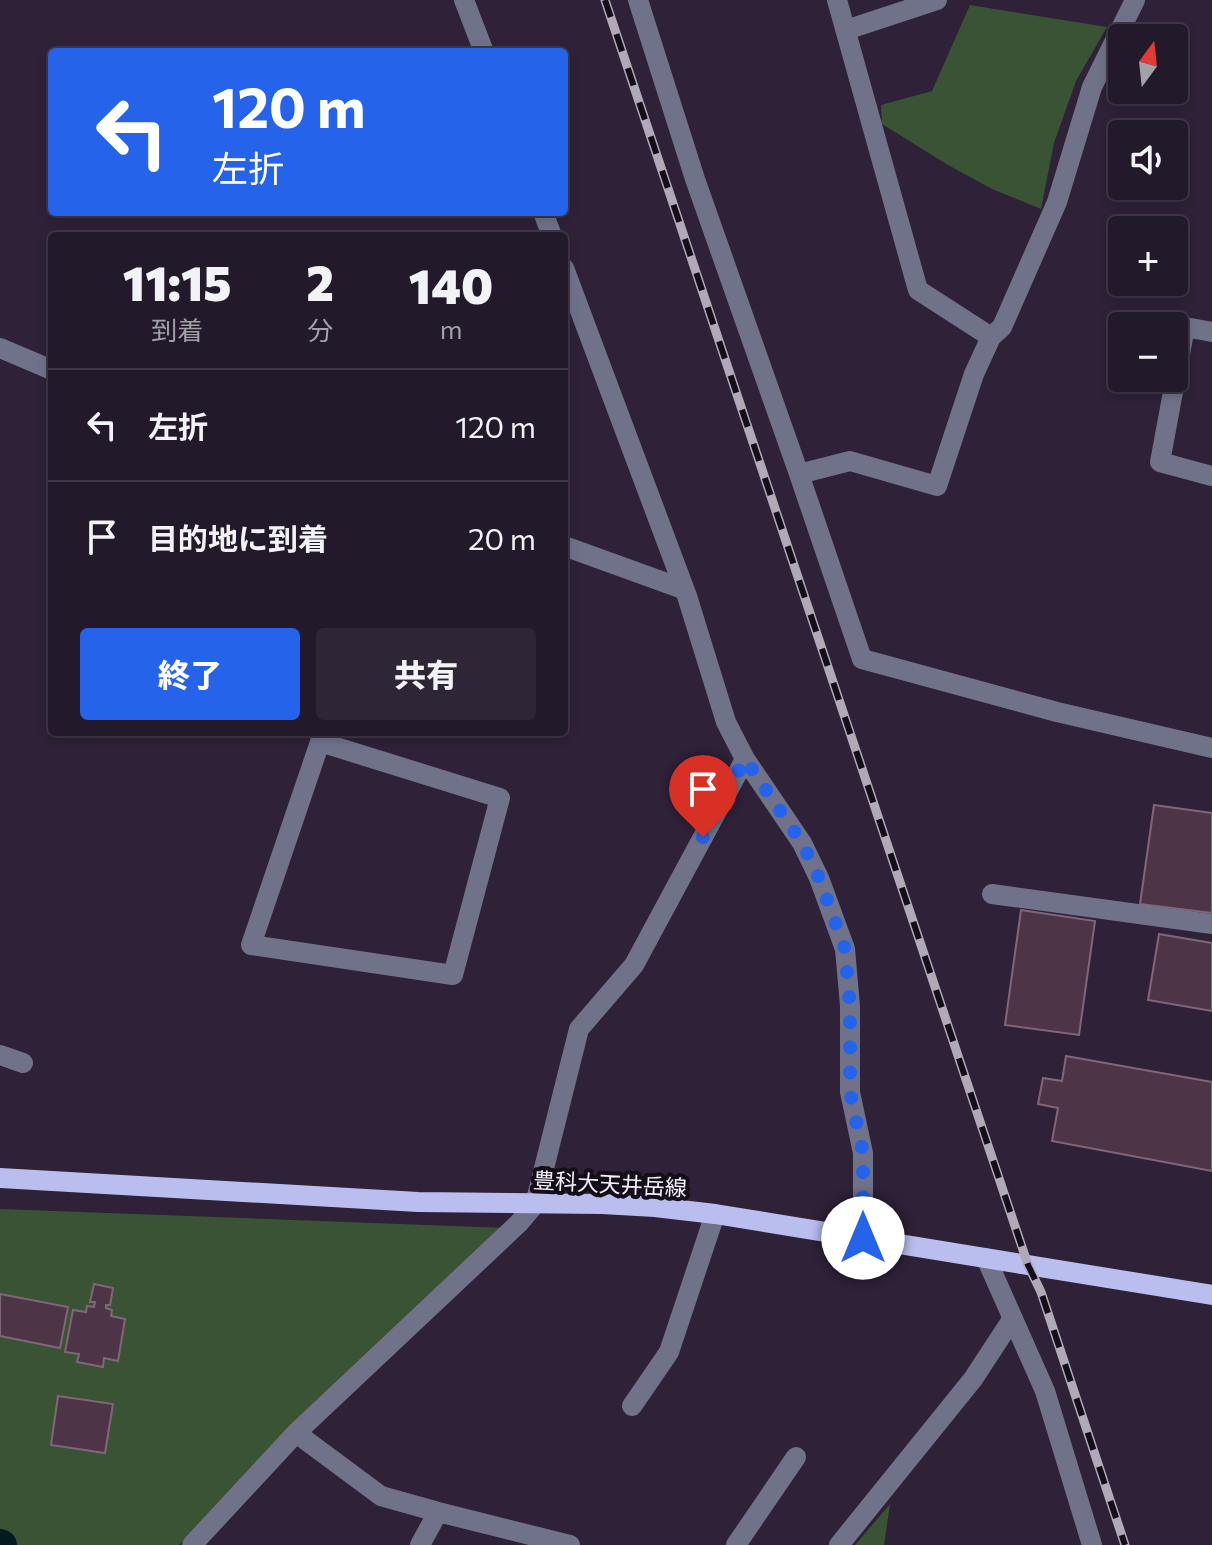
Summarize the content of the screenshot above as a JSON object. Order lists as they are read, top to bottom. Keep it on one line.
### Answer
{"streets":{"main road":["豊科大天井岳線"]},"north":"top","page":{"map_buttons":["+","−"],"turn":["120 m","左折"],"eta":["11:15","到着","2","分","140","m"],"list":[{"name":"左折","value":"120 m"},{"name":"目的地に到着","value":"20 m"}],"buttons":["終了","共有"]}}
